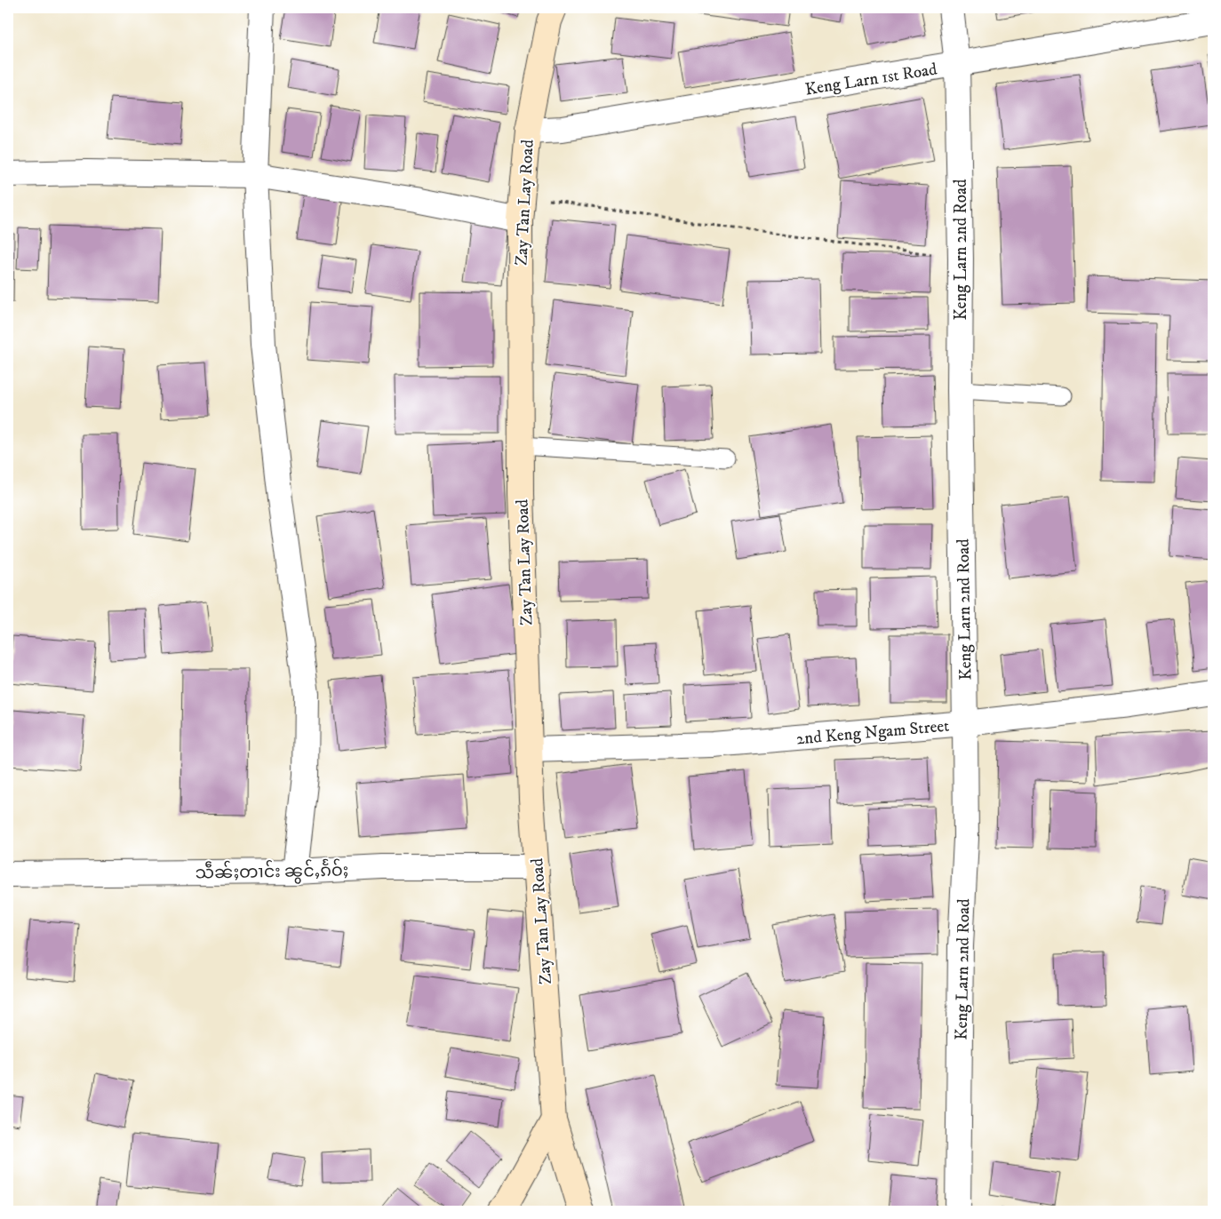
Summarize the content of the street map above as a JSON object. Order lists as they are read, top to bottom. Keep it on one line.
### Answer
{"streets":{"street":["Keng Larn 1st Road","Zay Tan Lay Road","Keng Larn 2nd Road","2nd Keng Ngam Street","သဵၼ်ႈတၢင်း ၼွင်ႇၵႅဝ်ႈ"]},"crossings":[["Keng Larn 1st Road","Zay Tan Lay Road"],["Keng Larn 1st Road","Keng Larn 2nd Road"],["Zay Tan Lay Road","2nd Keng Ngam Street"],["Zay Tan Lay Road","သဵၼ်ႈတၢင်း ၼွင်ႇၵႅဝ်ႈ"],["Keng Larn 2nd Road","2nd Keng Ngam Street"]]}
